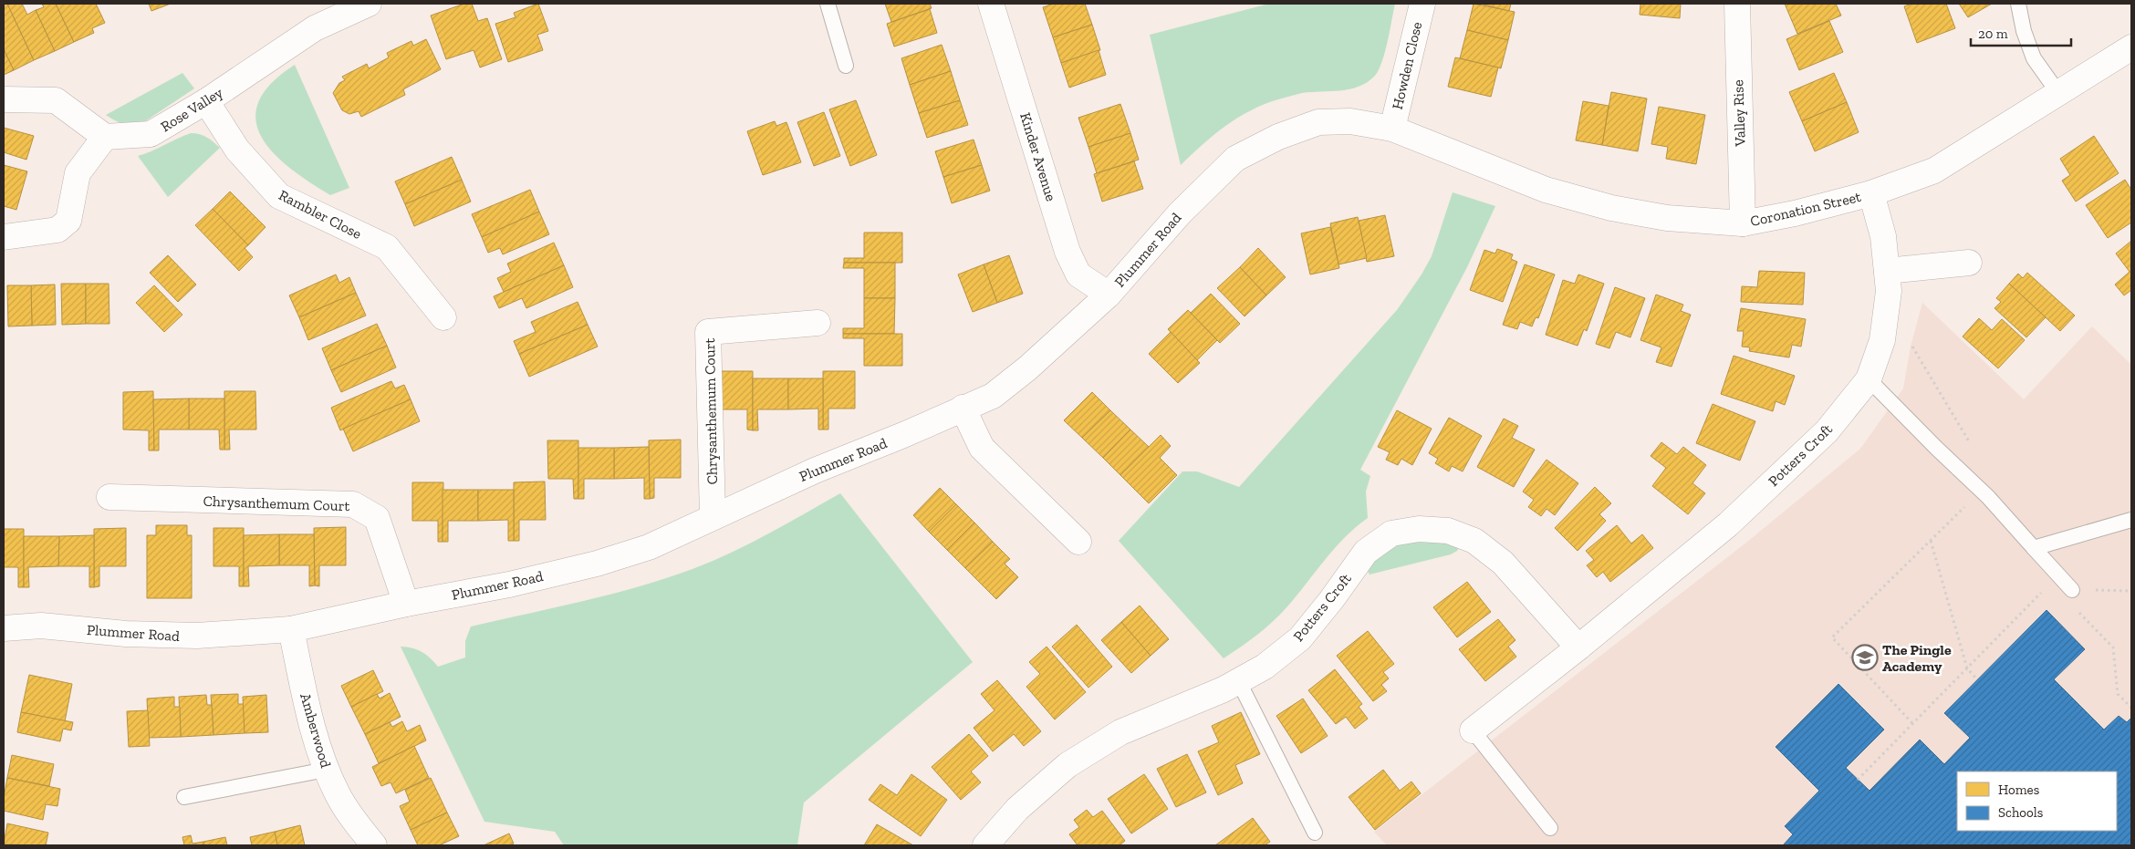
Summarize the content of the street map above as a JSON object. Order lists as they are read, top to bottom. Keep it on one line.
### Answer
{"streets":{"street":["Howden Close","Rose Valley","Valley Rise","Kinder Avenue","Coronation Street","Rambler Close","Plummer Road","Chrysanthemum Court","Potters Croft","Amberwood"]},"crossings":[["Howden Close","Coronation Street"],["Rose Valley","Rambler Close"],["Valley Rise","Coronation Street"],["Kinder Avenue","Plummer Road"],["Coronation Street","Plummer Road"],["Coronation Street","Potters Croft"],["Plummer Road","Chrysanthemum Court"],["Plummer Road","Amberwood"]],"places":{"school or university":["The Pingle Academy"]},"legend":["Homes","Schools"],"scale_bar":"20 m"}
